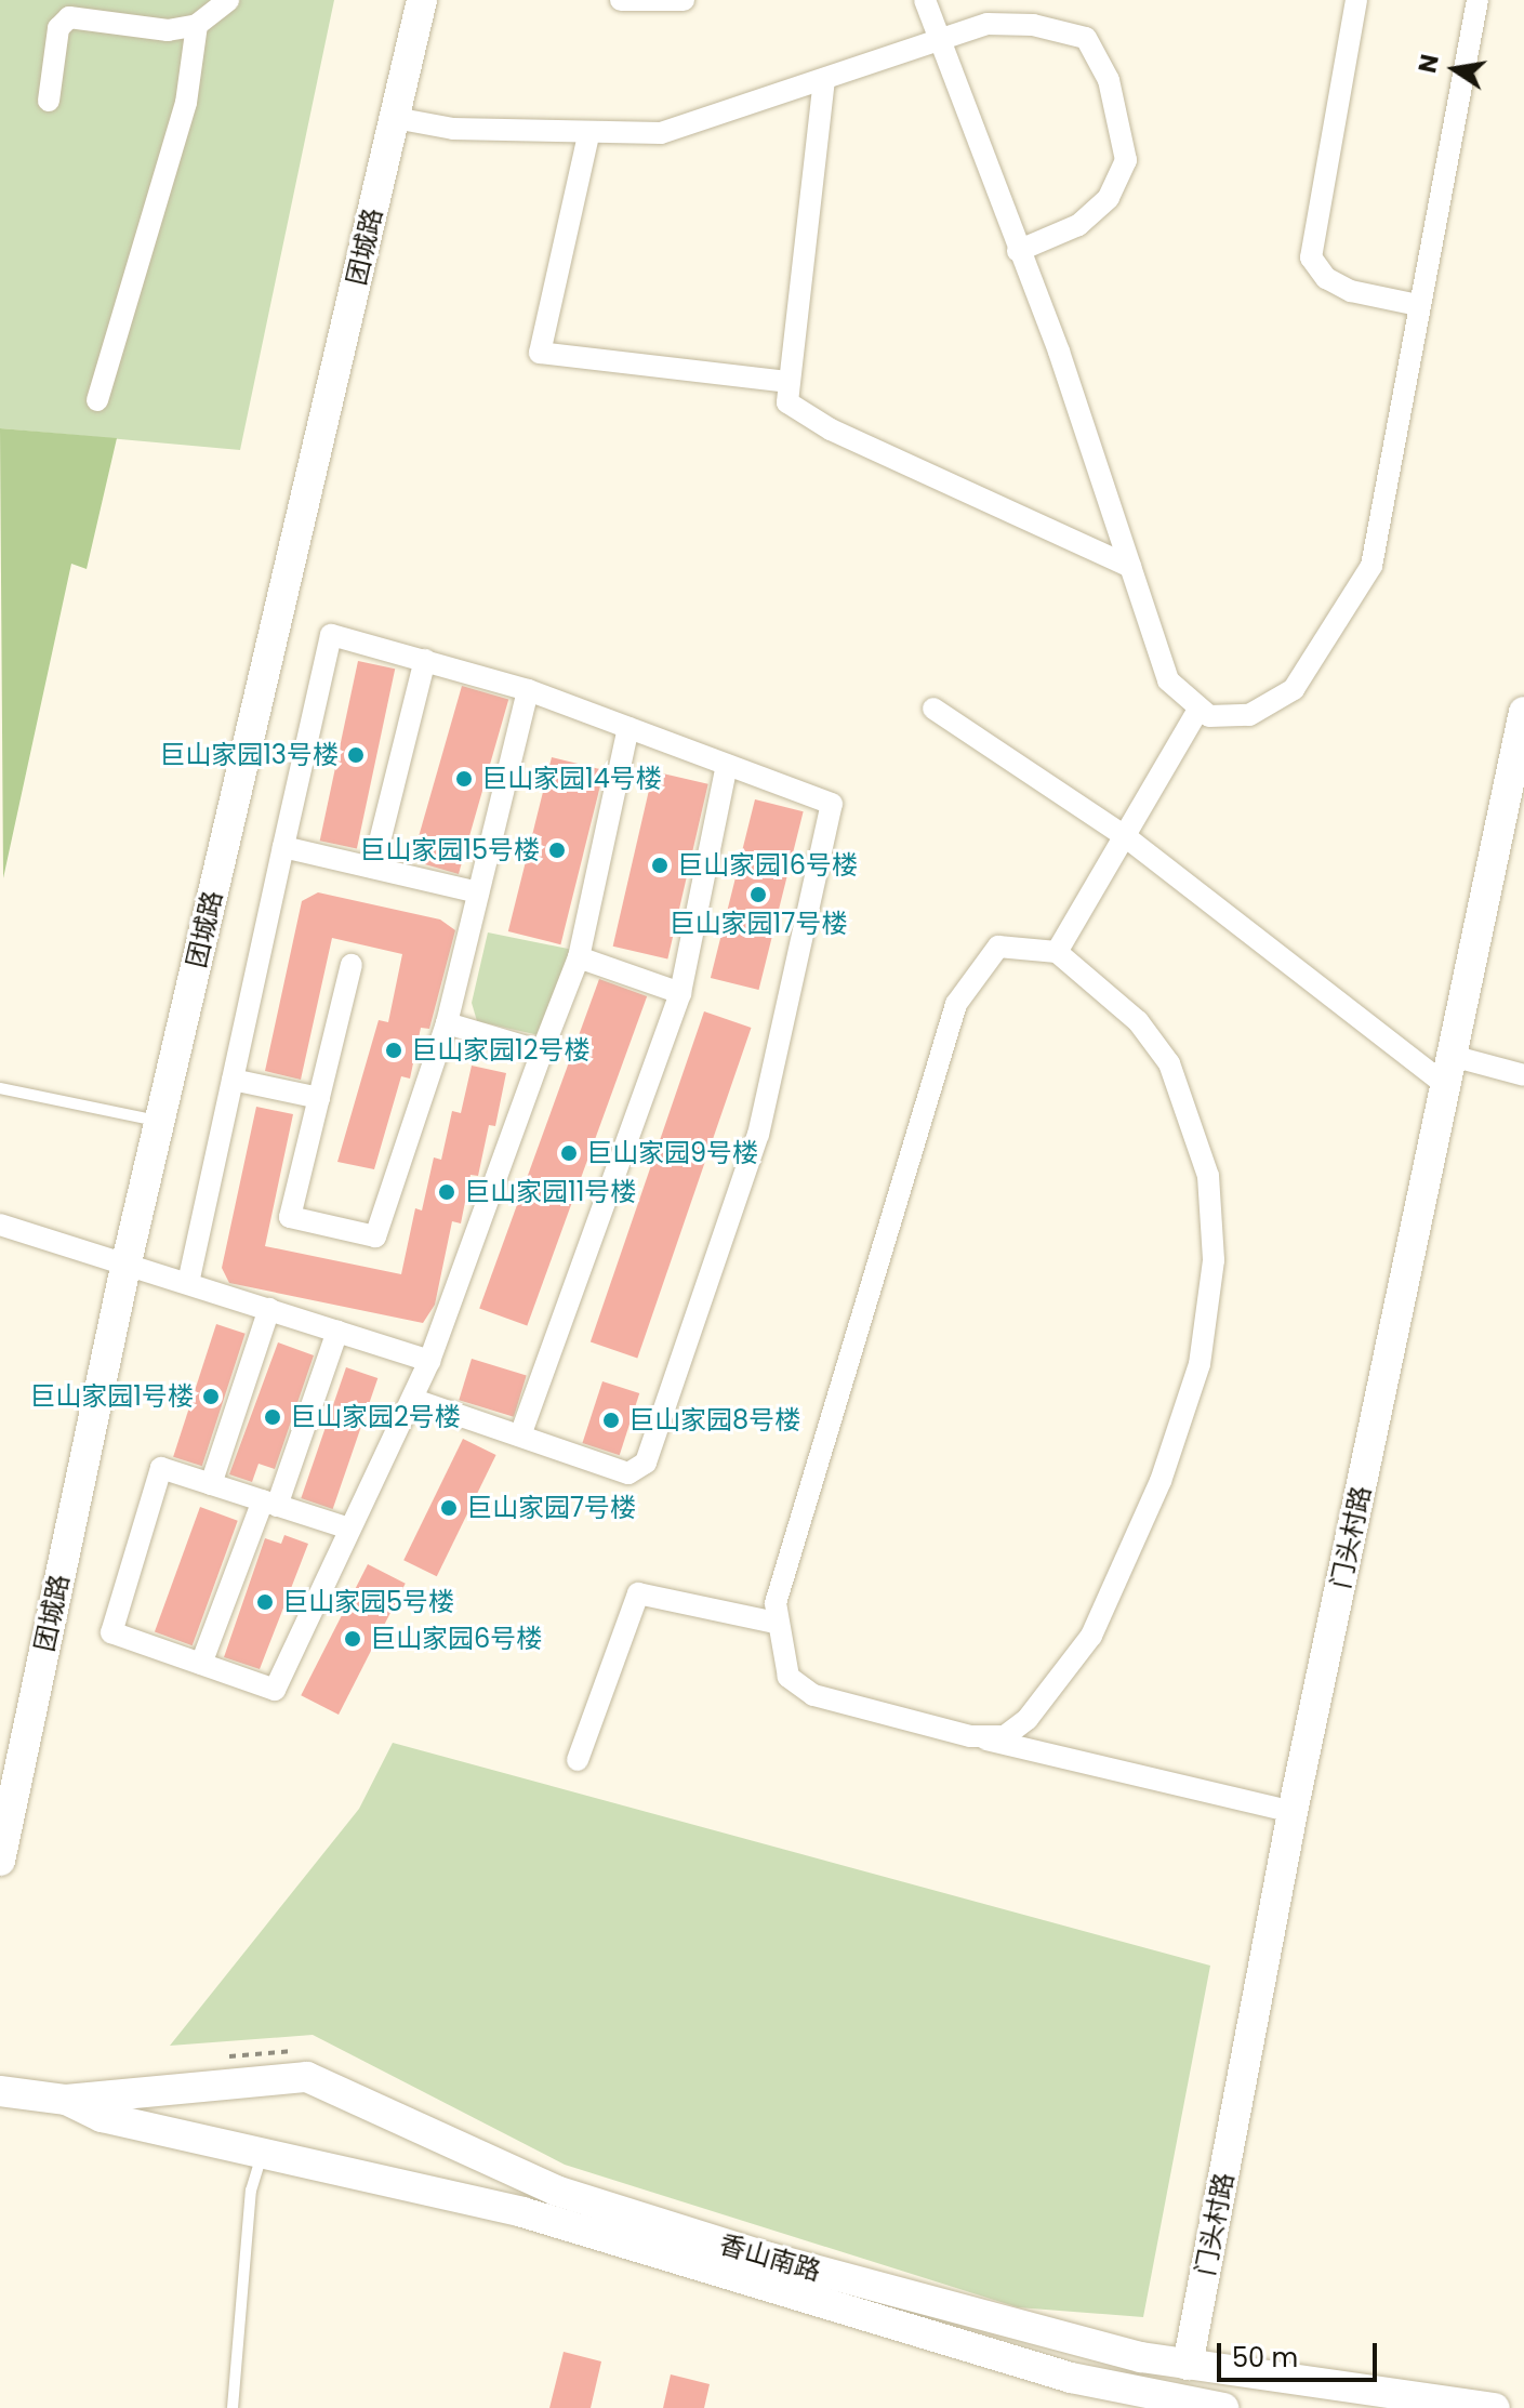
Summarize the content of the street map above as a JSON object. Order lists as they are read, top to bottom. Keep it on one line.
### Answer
{"streets":{"street":["团城路","门头村路","香山南路"]},"crossings":[["门头村路","香山南路"]],"places":["巨山家园13号楼","巨山家园14号楼","巨山家园15号楼","巨山家园16号楼","巨山家园17号楼","巨山家园12号楼","巨山家园9号楼","巨山家园11号楼","巨山家园1号楼","巨山家园2号楼","巨山家园8号楼","巨山家园7号楼","巨山家园5号楼","巨山家园6号楼"],"scale_bar":"50 m","north":"left"}
